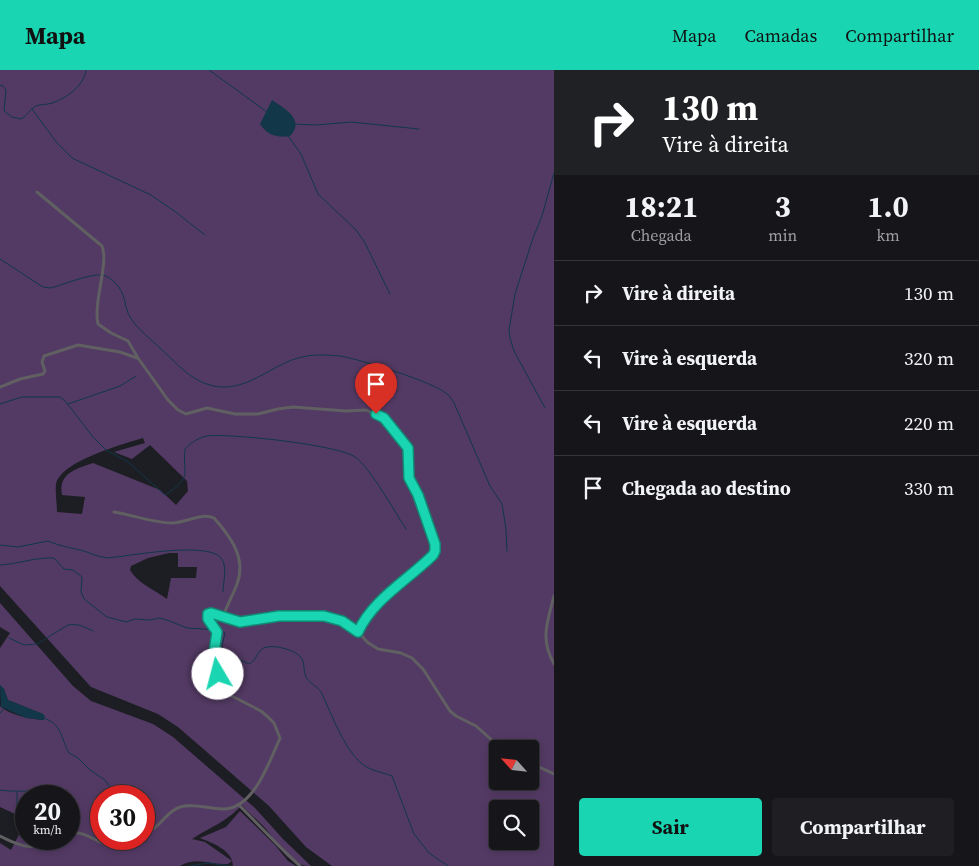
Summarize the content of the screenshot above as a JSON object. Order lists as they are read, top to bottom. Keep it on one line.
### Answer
{"north":"top left","page":{"header":"Mapa","nav":["Mapa","Camadas","Compartilhar"],"turn":["130 m","Vire à direita"],"eta":["18:21","Chegada","3","min","1.0","km"],"list":[{"name":"Vire à direita","value":"130 m"},{"name":"Vire à esquerda","value":"320 m"},{"name":"Vire à esquerda","value":"220 m"},{"name":"Chegada ao destino","value":"330 m"}],"speed":"20 km/h","limit":"30","buttons":["Sair","Compartilhar"]}}
